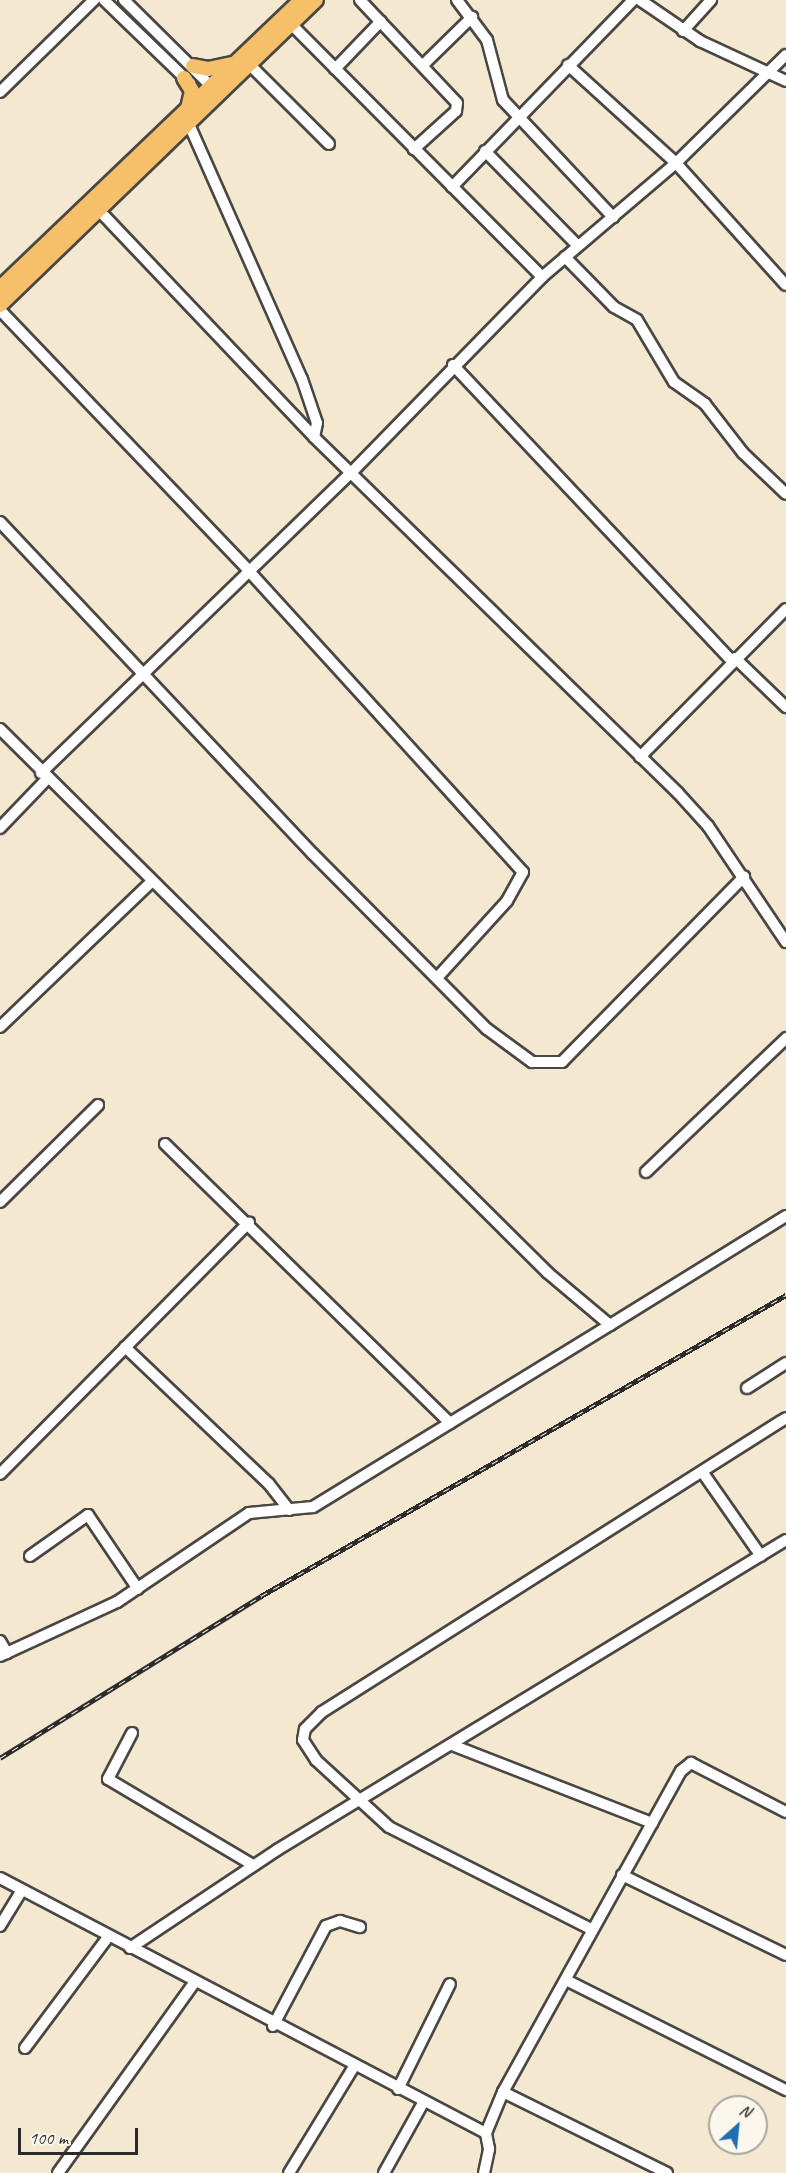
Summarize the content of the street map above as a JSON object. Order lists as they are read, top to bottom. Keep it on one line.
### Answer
{"scale_bar":"100 m","north":"top right"}
